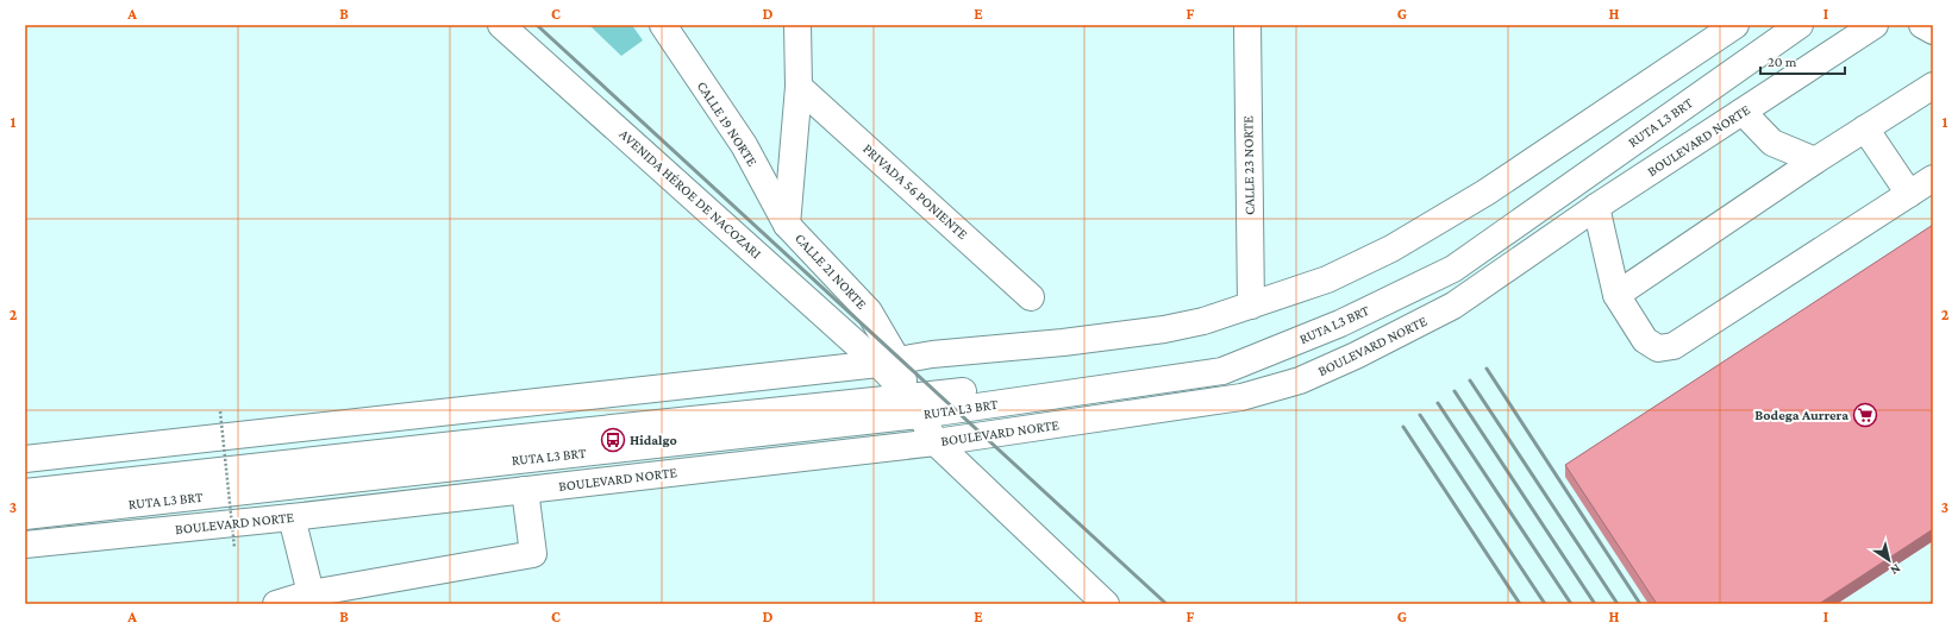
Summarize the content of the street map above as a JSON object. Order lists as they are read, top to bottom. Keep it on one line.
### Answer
{"streets":{"main road":["RUTA L3 BRT","CALLE 19 NORTE","BOULEVARD NORTE","CALLE 23 NORTE","PRIVADA 56 PONIENTE","AVENIDA HÉROE DE NACOZARI","CALLE 21 NORTE"]},"crossings":[["RUTA L3 BRT","CALLE 21 NORTE"],["CALLE 19 NORTE","CALLE 21 NORTE"],["BOULEVARD NORTE","CALLE 21 NORTE"],["PRIVADA 56 PONIENTE","CALLE 21 NORTE"],["AVENIDA HÉROE DE NACOZARI","CALLE 21 NORTE"]],"places":{"supermarket":["Bodega Aurrera"],"bus stop":["Hidalgo"]},"scale_bar":"20 m","north":"bottom right","grid":{"columns":["A","B","C","D","E","F","G","H","I"],"rows":["1","2","3"]}}
